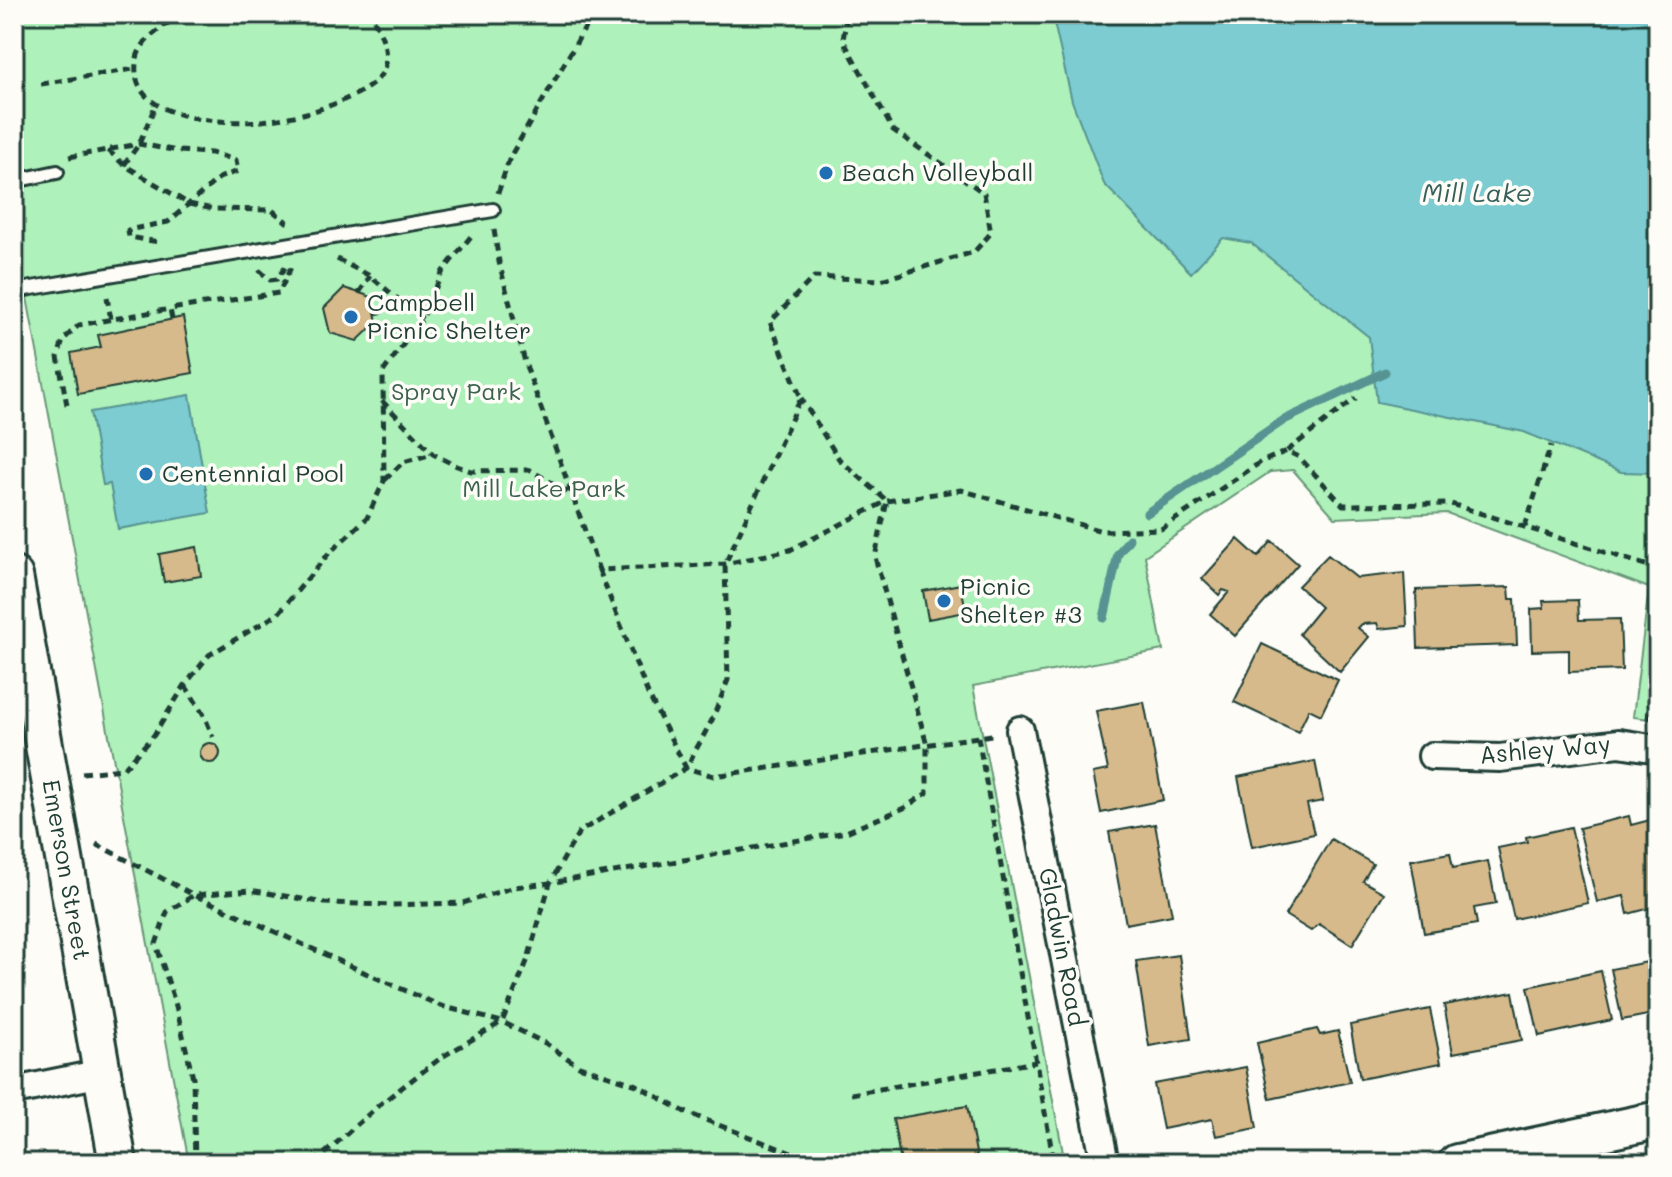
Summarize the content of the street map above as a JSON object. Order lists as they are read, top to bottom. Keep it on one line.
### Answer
{"streets":{"main road":["Emerson Street"],"street":["Ashley Way","Gladwin Road"]},"water":["Mill Lake"],"parks":["Spray Park","Mill Lake Park"],"places":["Beach Volleyball","Campbell Picnic Shelter","Centennial Pool","Picnic Shelter #3"]}
